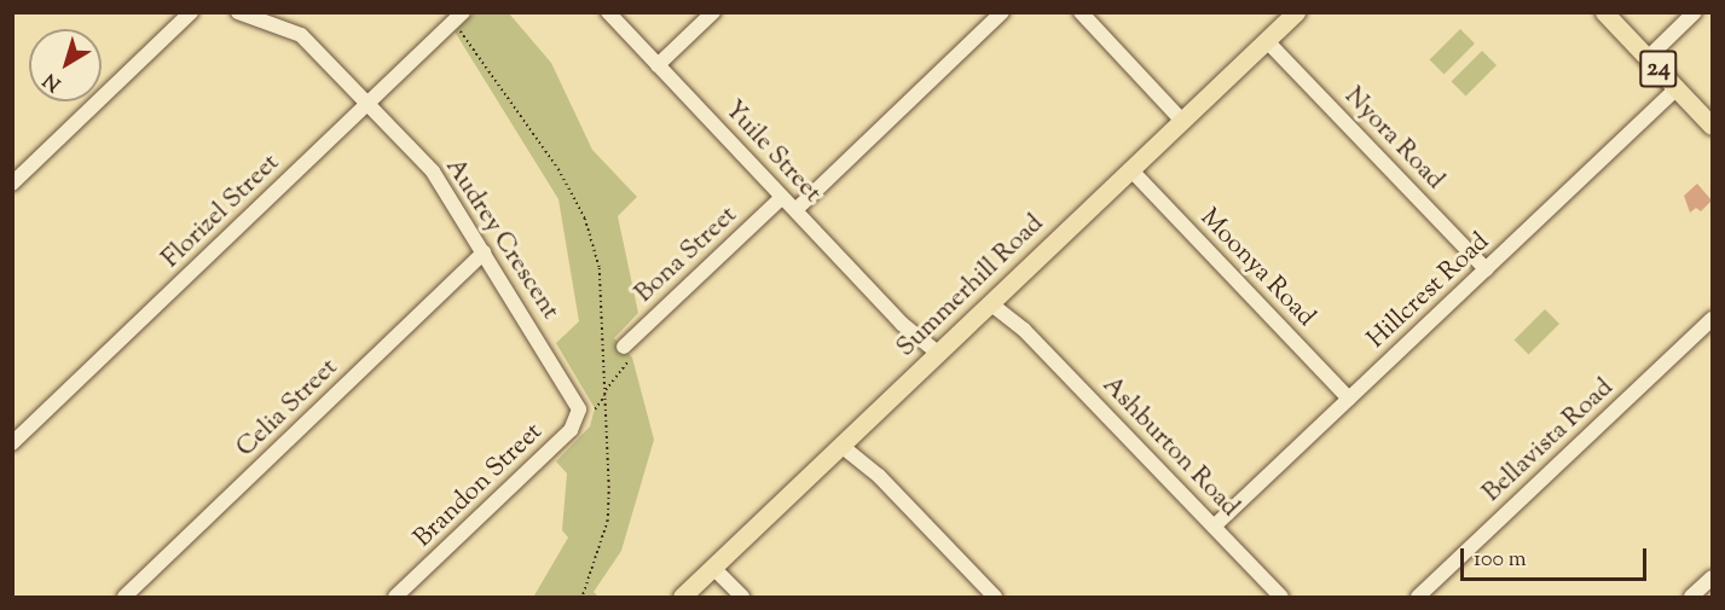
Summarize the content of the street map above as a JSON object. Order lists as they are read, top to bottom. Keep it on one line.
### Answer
{"streets":{"main road":["24","Summerhill Road"],"street":["Nyora Road","Yuile Street","Florizel Street","Audrey Crescent","Bona Street","Moonya Road","Hillcrest Road","Celia Street","Bellavista Road","Ashburton Road","Brandon Street"]},"crossings":[["24","Hillcrest Road"],["Nyora Road","Summerhill Road"],["Nyora Road","Hillcrest Road"],["Yuile Street","Bona Street"],["Yuile Street","Summerhill Road"],["Florizel Street","Audrey Crescent"],["Audrey Crescent","Celia Street"],["Audrey Crescent","Brandon Street"],["Moonya Road","Summerhill Road"],["Moonya Road","Hillcrest Road"],["Summerhill Road","Ashburton Road"],["Hillcrest Road","Ashburton Road"]],"scale_bar":"100 m","north":"bottom left"}
